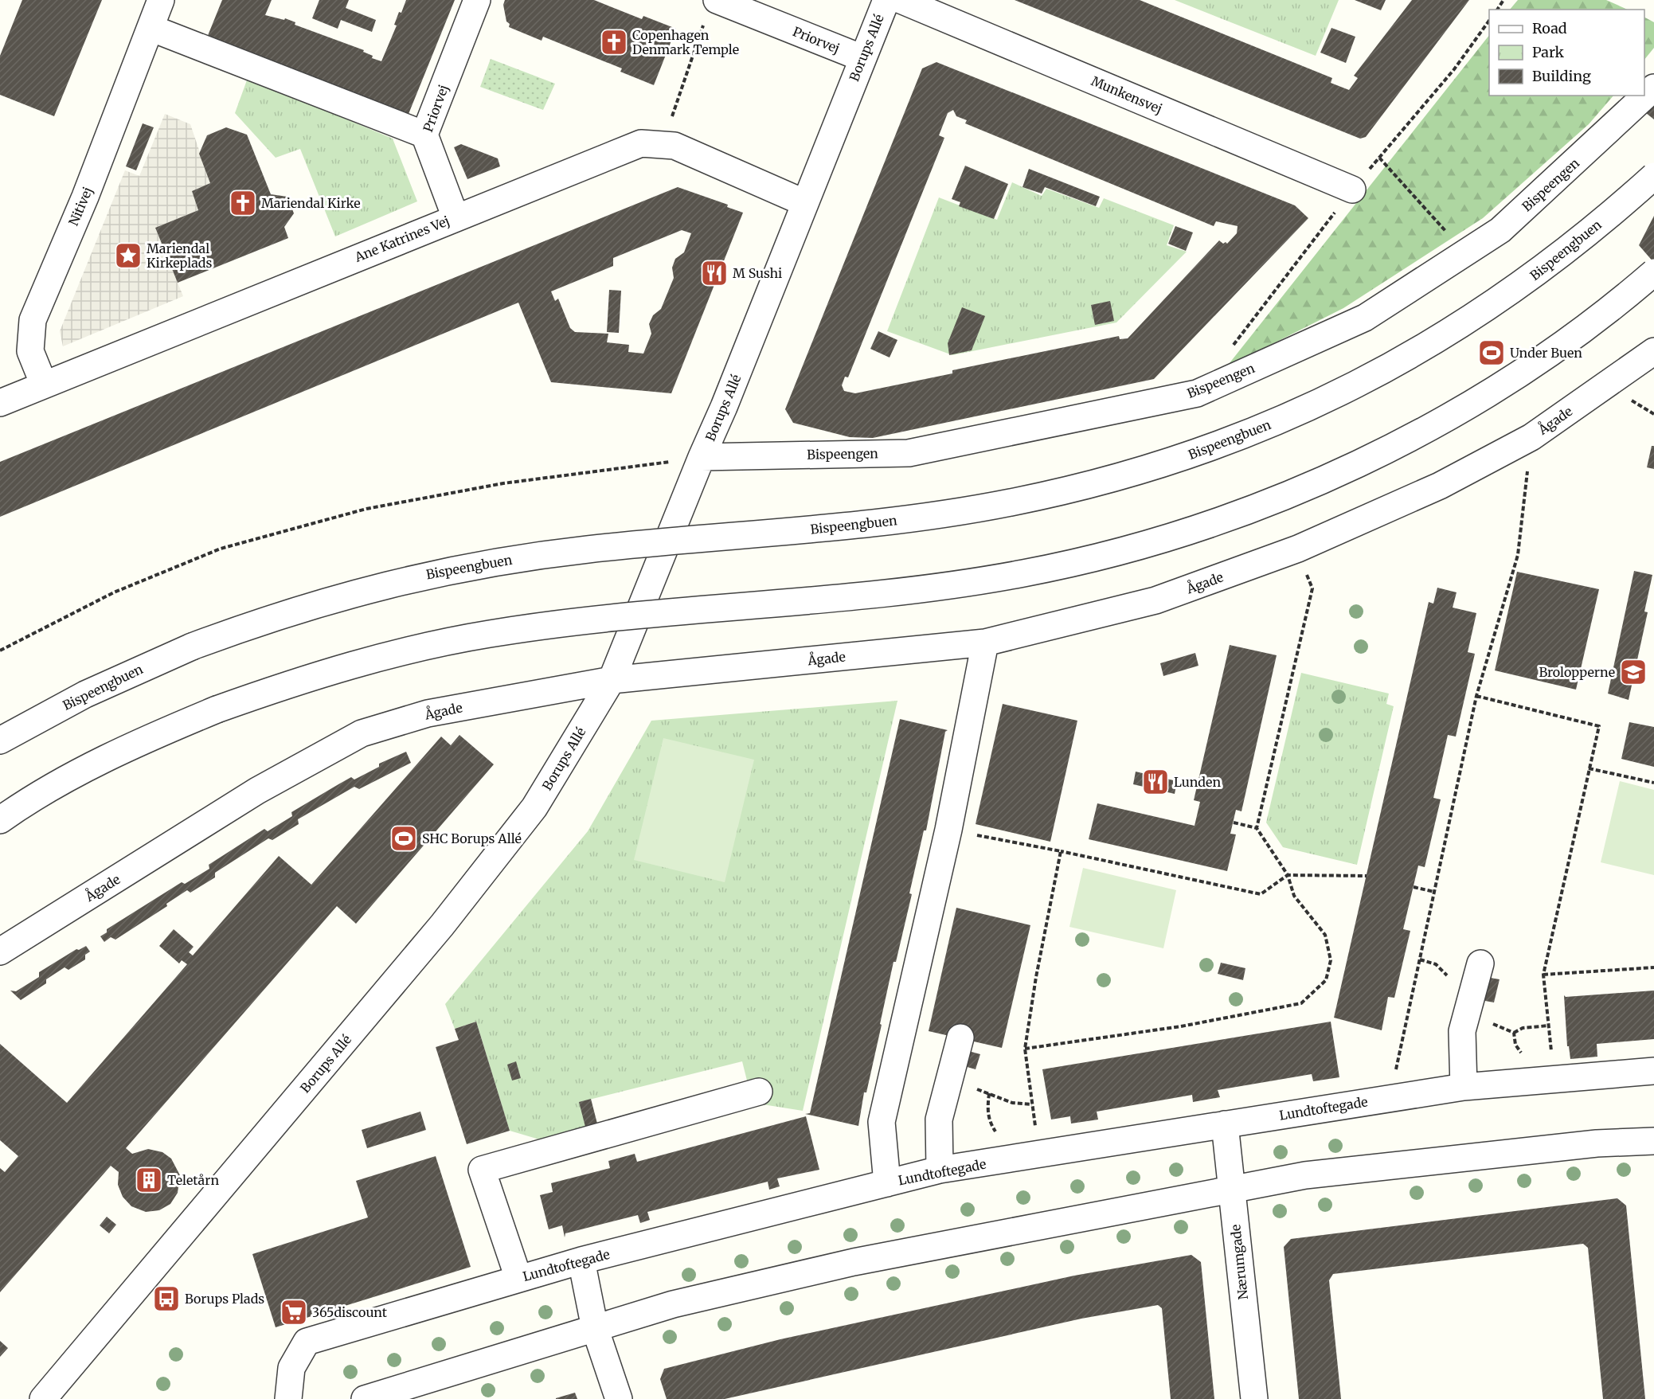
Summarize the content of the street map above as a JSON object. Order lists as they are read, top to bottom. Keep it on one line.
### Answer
{"streets":{"street":["Priorvej","Borups Allé","Munkensvej","Bispeengen","Nitivej","Ane Katrines Vej","Bispeengbuen","Ågade","Lundtoftegade","Nærumgade"]},"crossings":[["Priorvej","Borups Allé"],["Priorvej","Ane Katrines Vej"],["Borups Allé","Bispeengen"],["Borups Allé","Ane Katrines Vej"],["Borups Allé","Ågade"],["Nitivej","Ane Katrines Vej"],["Lundtoftegade","Nærumgade"]],"places":{"church":["Copenhagen Denmark Temple","Mariendal Kirke"],"place":["Mariendal Kirkeplads"],"restaurant":["M Sushi","Lunden"],"sports":["Under Buen","SHC Borups Allé"],"school or university":["Brolopperne"],"building":["Teletårn"],"bus stop":["Borups Plads"],"supermarket":["365discount"]},"legend":["Road","Park","Building"]}
